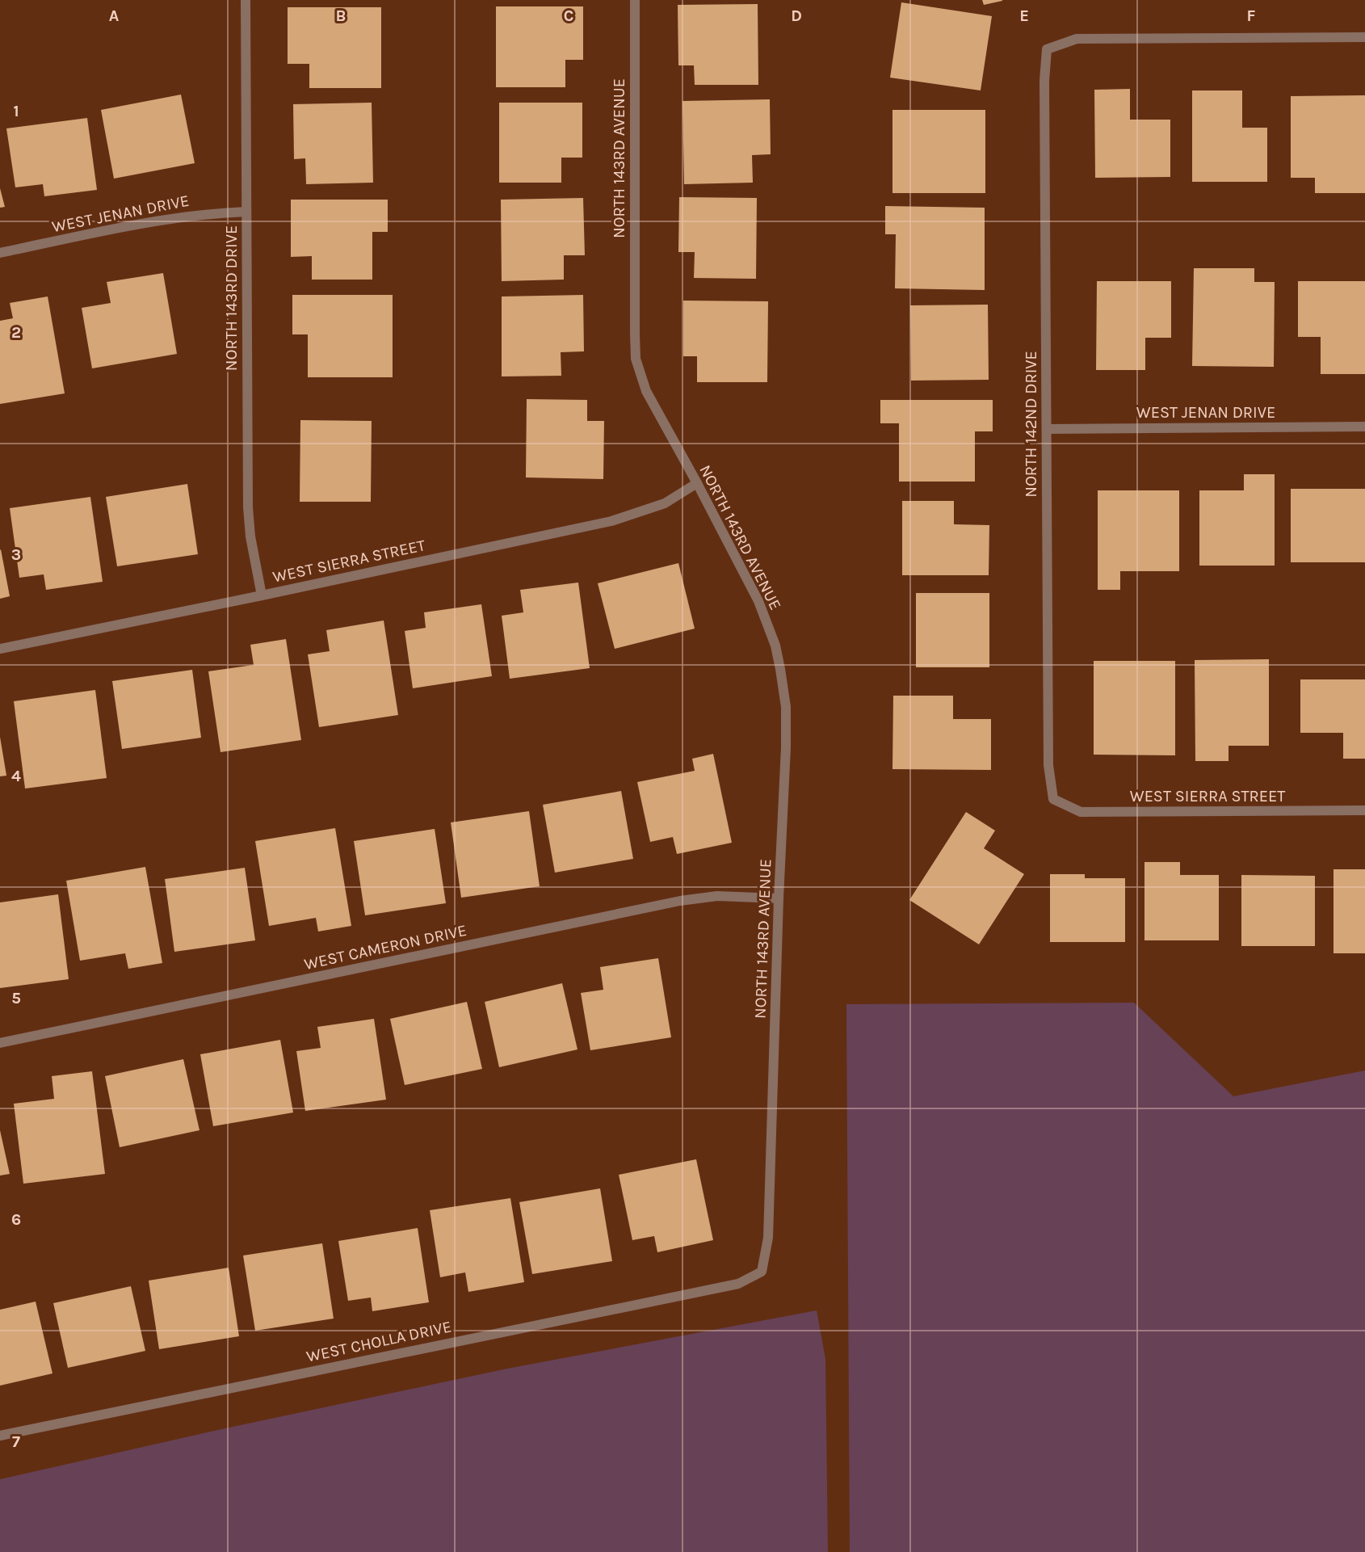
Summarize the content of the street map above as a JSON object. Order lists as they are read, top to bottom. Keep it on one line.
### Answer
{"streets":{"street":["NORTH 143RD AVENUE","WEST JENAN DRIVE","NORTH 143RD DRIVE","NORTH 142ND DRIVE","WEST SIERRA STREET","WEST CAMERON DRIVE","WEST CHOLLA DRIVE"]},"crossings":[["NORTH 143RD AVENUE","WEST SIERRA STREET"],["NORTH 143RD AVENUE","WEST CAMERON DRIVE"],["NORTH 143RD AVENUE","WEST CHOLLA DRIVE"],["WEST JENAN DRIVE","NORTH 143RD DRIVE"],["WEST JENAN DRIVE","NORTH 142ND DRIVE"],["NORTH 143RD DRIVE","WEST SIERRA STREET"],["NORTH 142ND DRIVE","WEST SIERRA STREET"]],"grid":{"columns":["A","B","C","D","E","F"],"rows":["1","2","3","4","5","6","7"]}}
